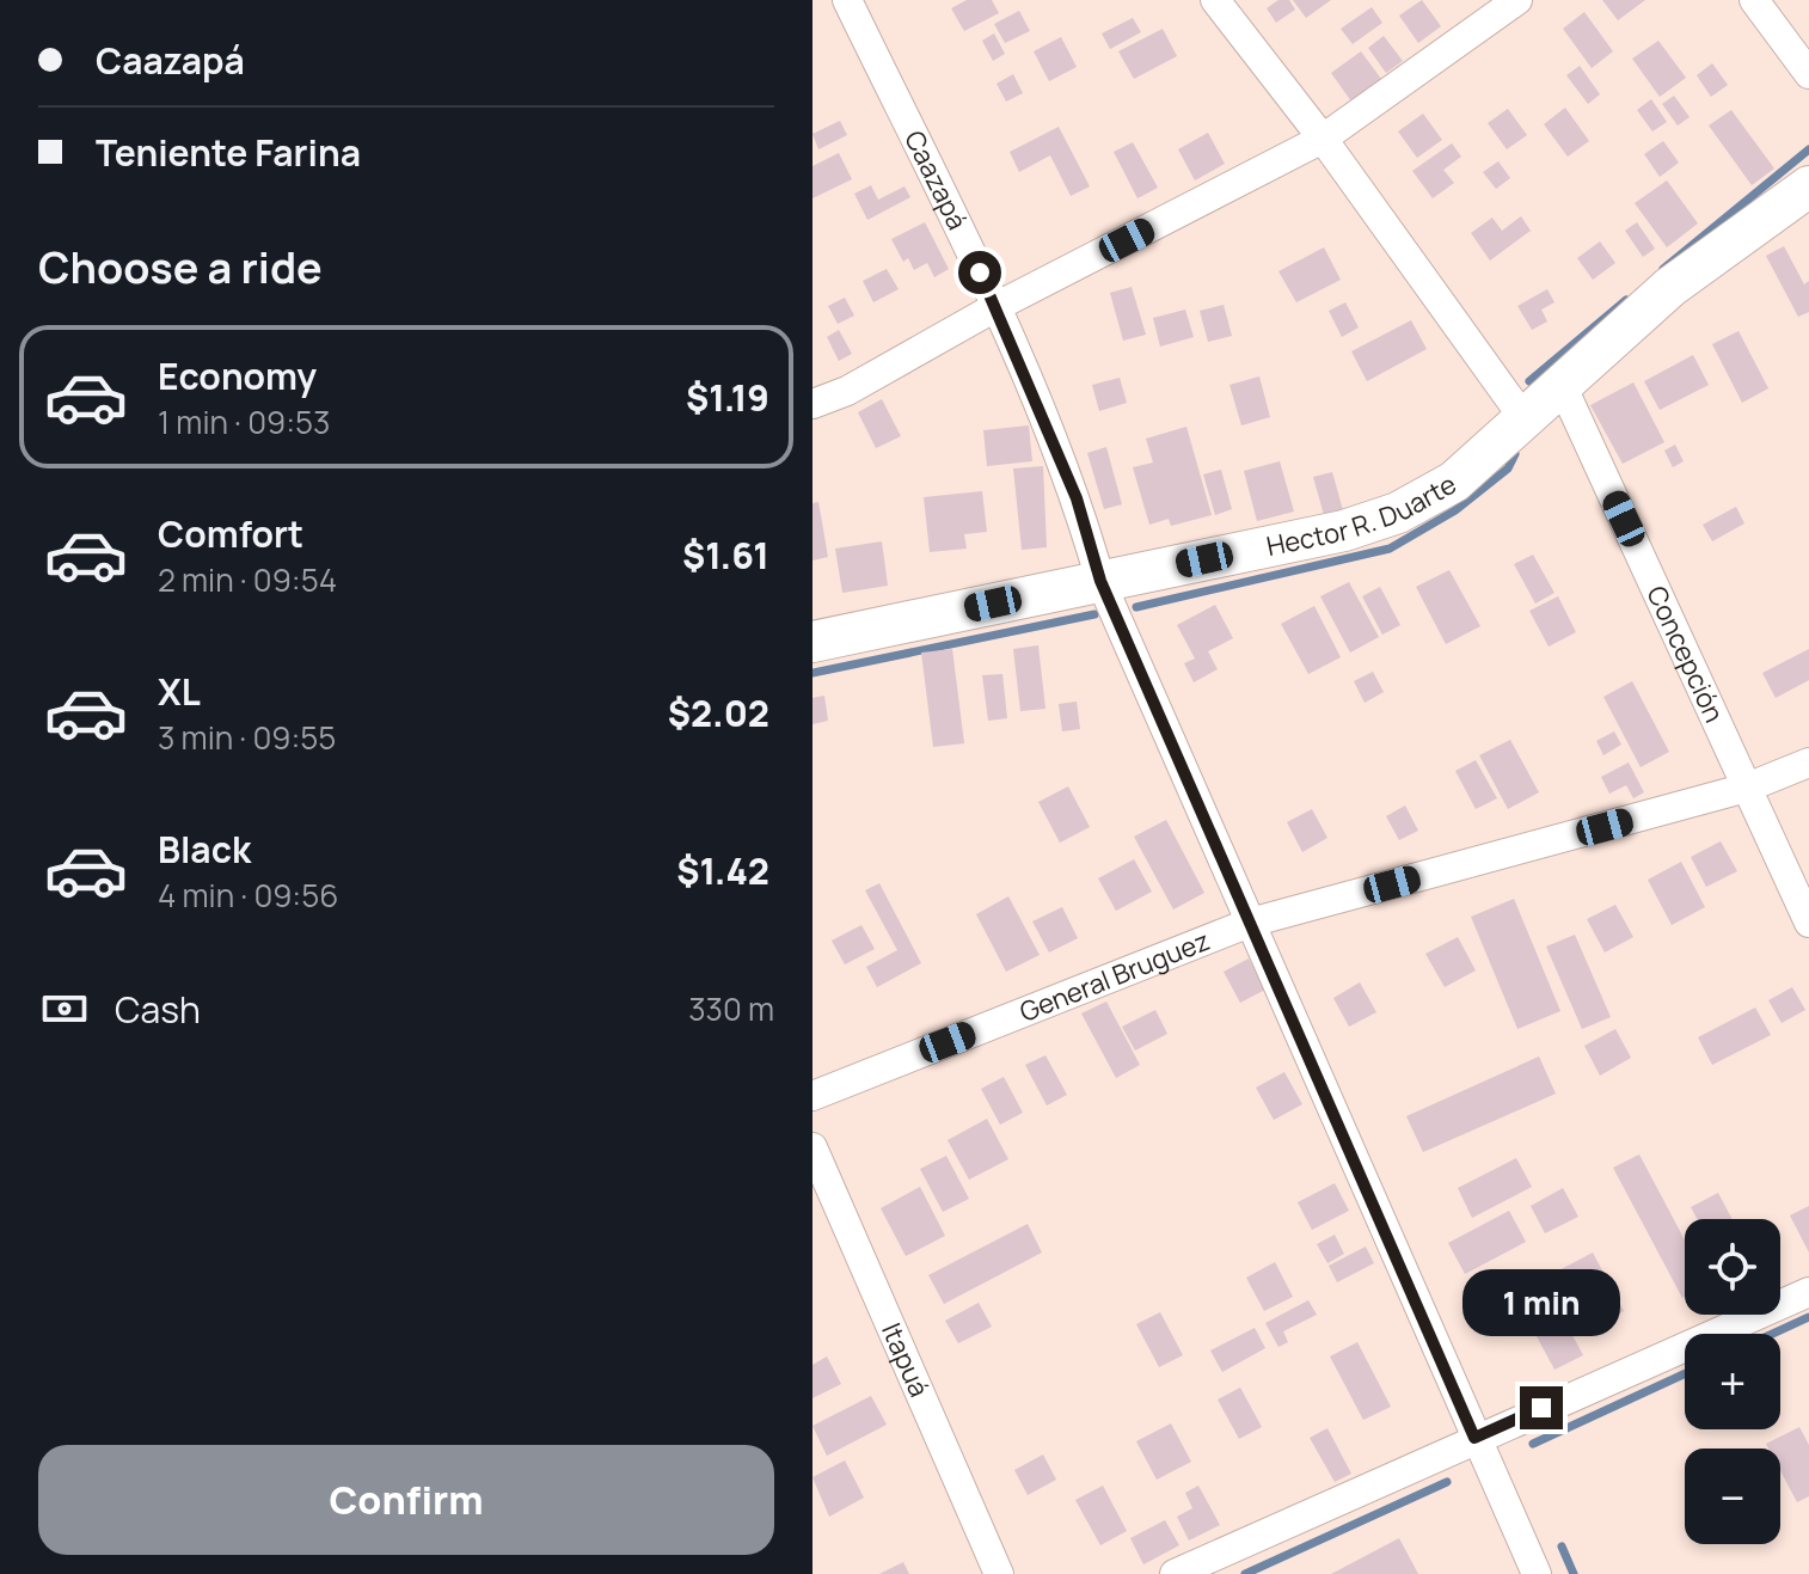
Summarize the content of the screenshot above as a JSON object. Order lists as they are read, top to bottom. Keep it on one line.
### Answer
{"streets":{"street":["Caazapá","Hector R. Duarte","Concepción","General Bruguez","Itapuá"]},"crossings":[["Caazapá","Hector R. Duarte"],["Caazapá","General Bruguez"],["Hector R. Duarte","Concepción"],["Concepción","General Bruguez"]],"page":{"banner":["Caazapá","Teniente Farina"],"heading":"Choose a ride","list":[{"name":"Economy","note":"1 min · 09:53","value":"$1.19"},{"name":"Comfort","note":"2 min · 09:54","value":"$1.61"},{"name":"XL","note":"3 min · 09:55","value":"$2.02"},{"name":"Black","note":"4 min · 09:56","value":"$1.42"}],"pay":["Cash","330 m"],"map_buttons":["+","−"],"bubble":"1 min","buttons":"Confirm"}}
